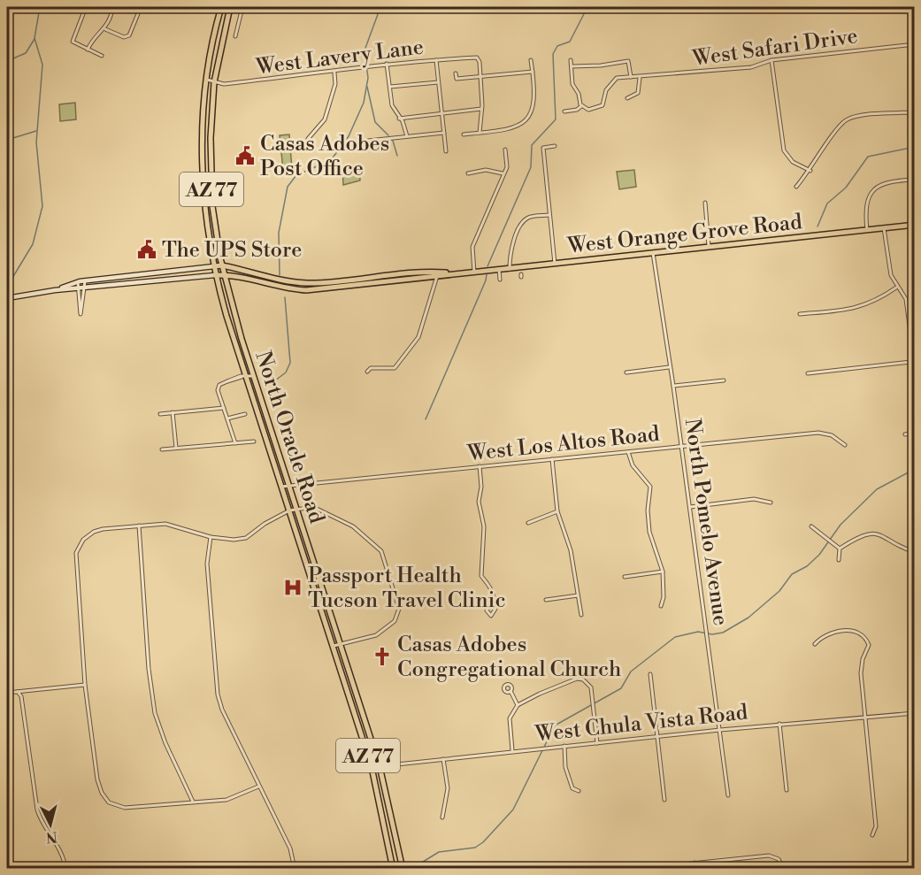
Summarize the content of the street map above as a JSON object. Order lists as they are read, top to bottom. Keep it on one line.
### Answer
{"streets":{"main road":["AZ 77","West Orange Grove Road","North Oracle Road"],"street":["West Safari Drive","West Lavery Lane","West Los Altos Road","North Pomelo Avenue","West Chula Vista Road"]},"crossings":[["West Lavery Lane","North Oracle Road"],["West Orange Grove Road","North Oracle Road"],["West Orange Grove Road","North Pomelo Avenue"],["North Oracle Road","West Los Altos Road"],["North Oracle Road","West Chula Vista Road"],["West Los Altos Road","North Pomelo Avenue"],["North Pomelo Avenue","West Chula Vista Road"]],"places":{"public building":["Casas Adobes Post Office","The UPS Store"],"hospital":["Passport Health Tucson Travel Clinic"],"church":["Casas Adobes Congregational Church"]},"north":"bottom"}
